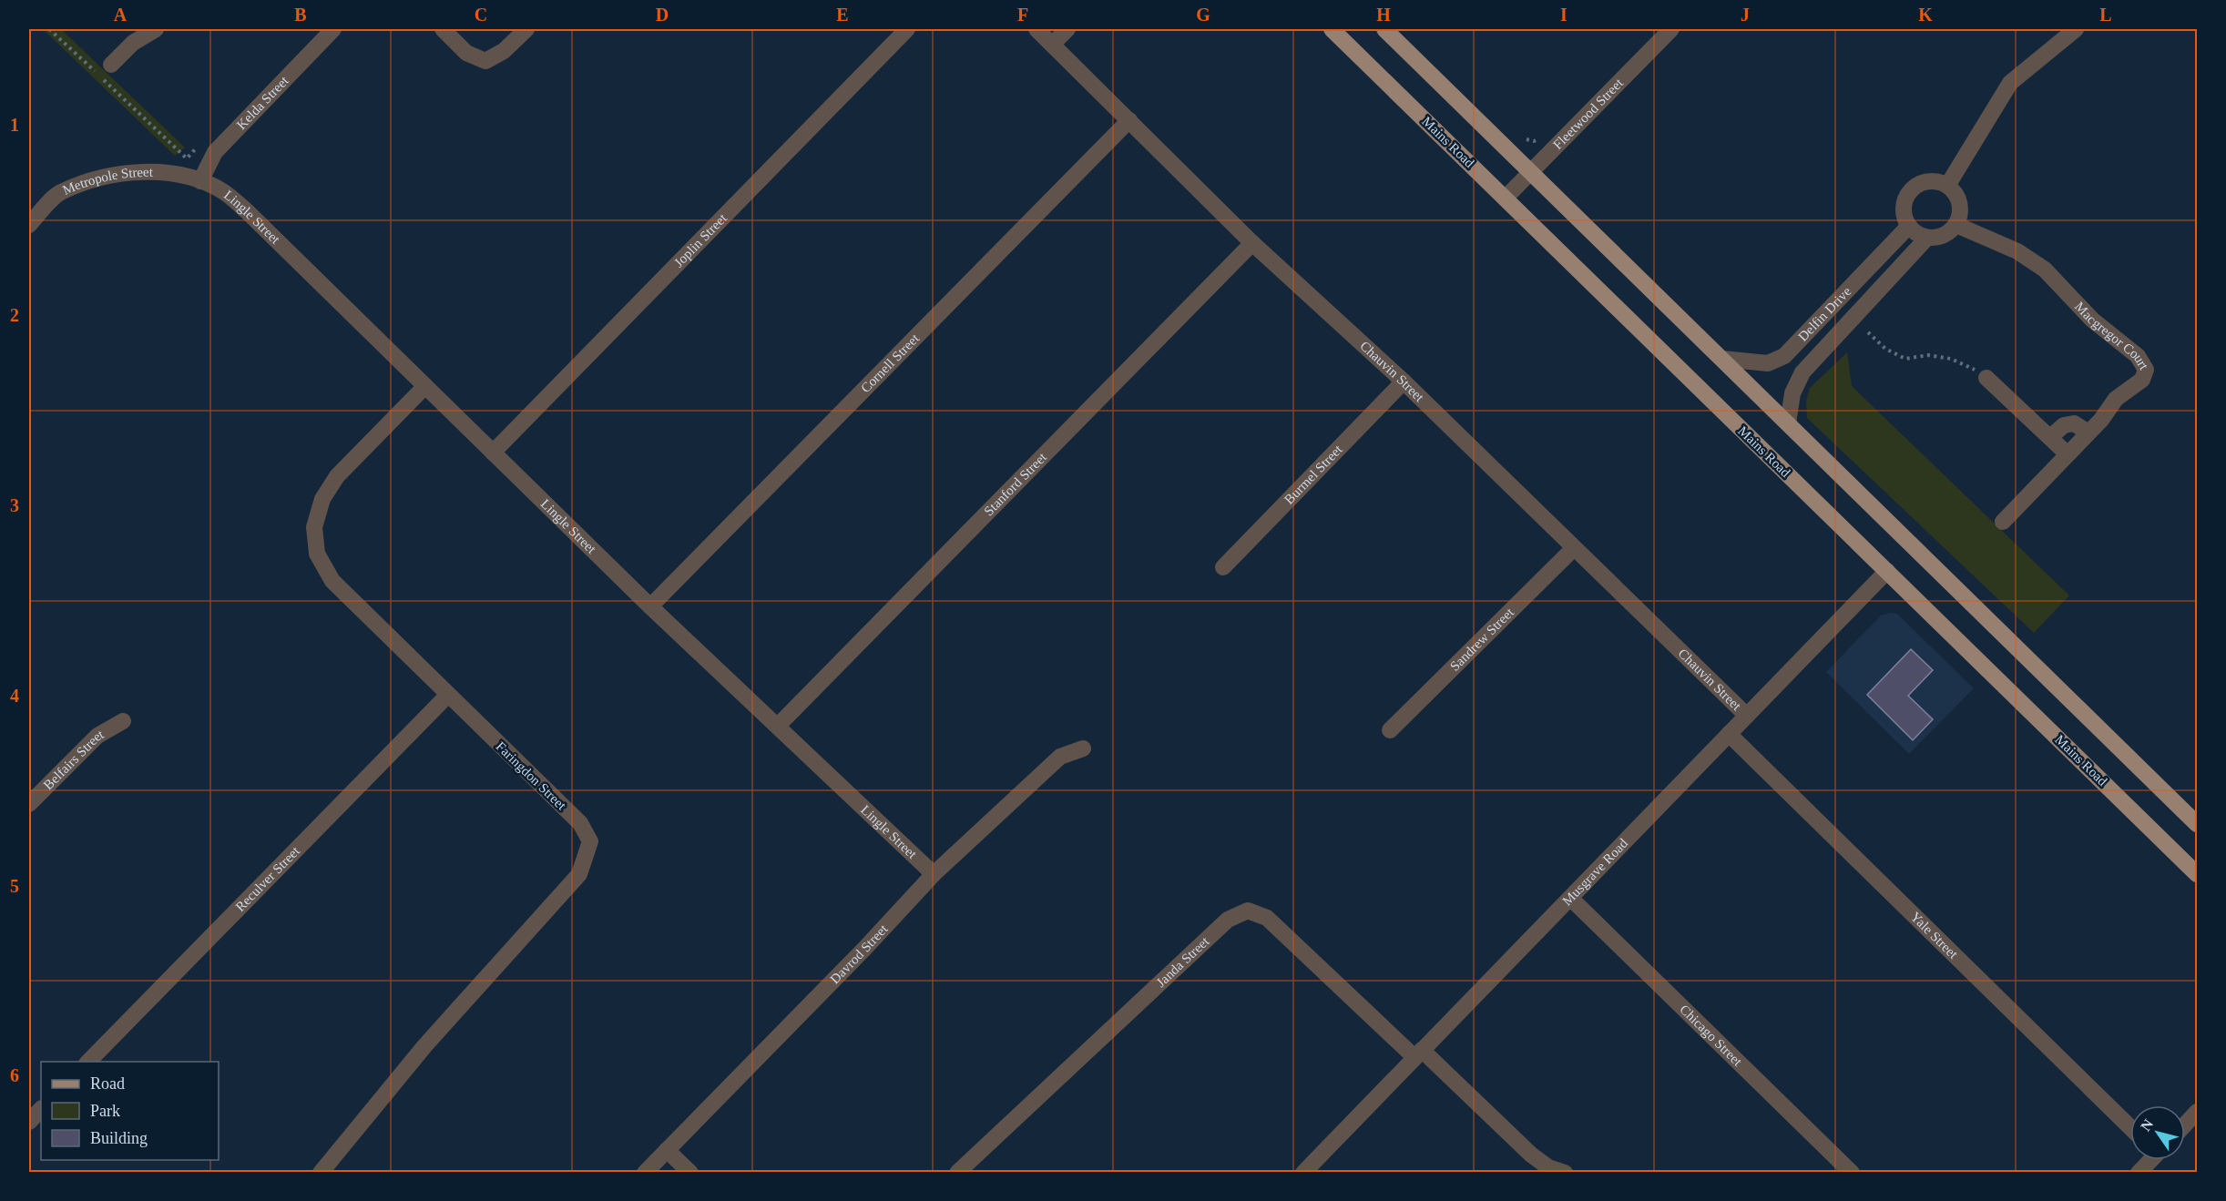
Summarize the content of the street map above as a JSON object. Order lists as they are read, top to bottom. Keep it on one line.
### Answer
{"streets":{"main road":["Mains Road"],"street":["Kelda Street","Fleetwood Street","Metropole Street","Lingle Street","Joplin Street","Delfin Drive","Macgregor Court","Cornell Street","Chauvin Street","Burmel Street","Stanford Street","Sandrew Street","Belfairs Street","Faringdon Street","Musgrave Road","Reculver Street","Yale Street","Davrod Street","Janda Street","Chicago Street"]},"crossings":[["Kelda Street","Metropole Street"],["Kelda Street","Lingle Street"],["Fleetwood Street","Mains Road"],["Mains Road","Musgrave Road"],["Metropole Street","Lingle Street"],["Lingle Street","Joplin Street"],["Lingle Street","Cornell Street"],["Lingle Street","Stanford Street"],["Lingle Street","Faringdon Street"],["Lingle Street","Davrod Street"],["Delfin Drive","Macgregor Court"],["Cornell Street","Chauvin Street"],["Chauvin Street","Burmel Street"],["Chauvin Street","Stanford Street"],["Chauvin Street","Sandrew Street"],["Chauvin Street","Musgrave Road"],["Faringdon Street","Reculver Street"],["Musgrave Road","Yale Street"],["Musgrave Road","Janda Street"],["Musgrave Road","Chicago Street"]],"legend":["Road","Park","Building"],"north":"top left","grid":{"columns":["A","B","C","D","E","F","G","H","I","J","K","L"],"rows":["1","2","3","4","5","6"]}}
